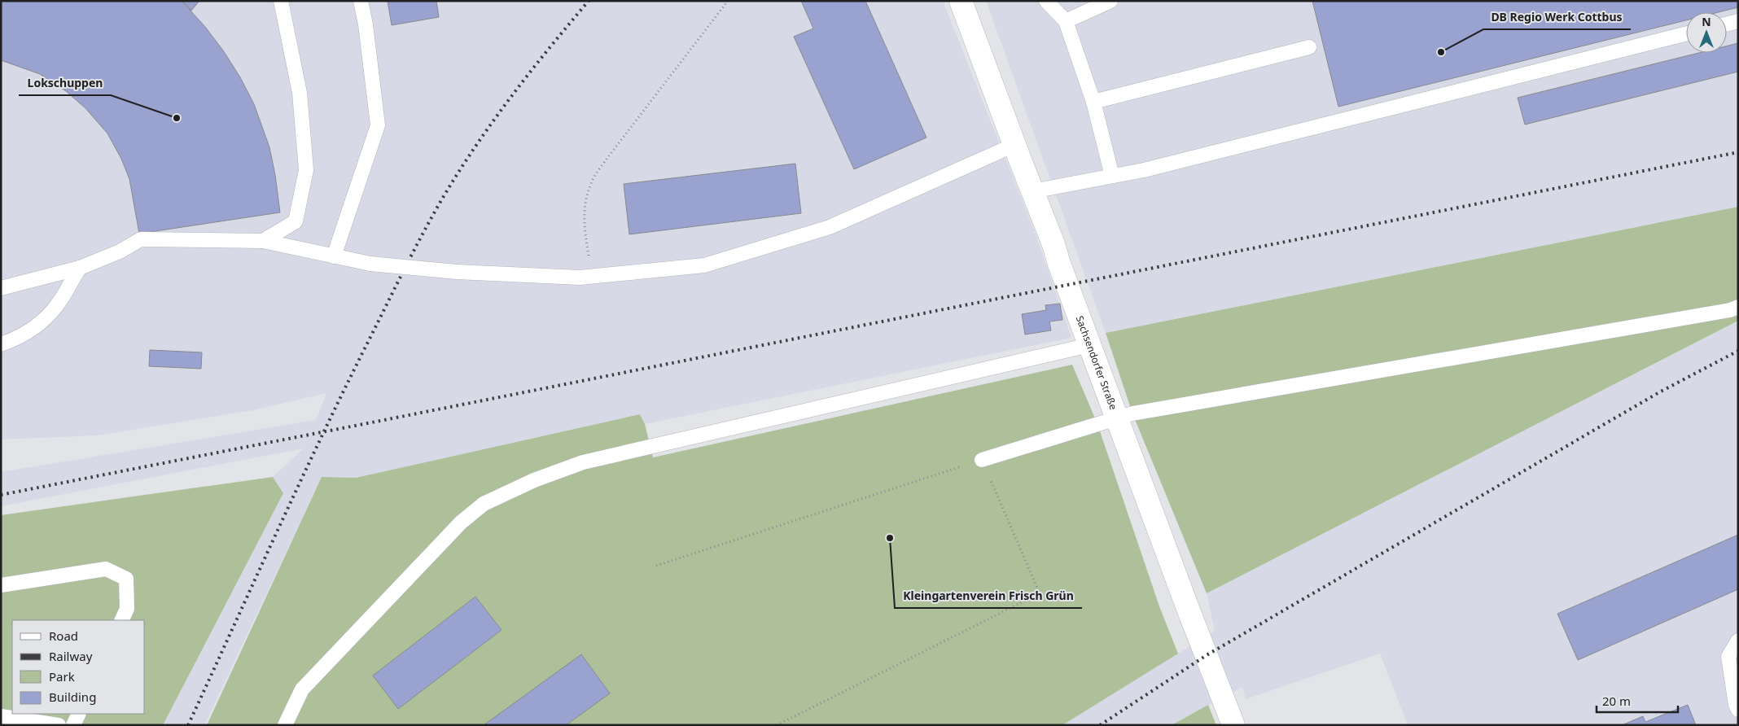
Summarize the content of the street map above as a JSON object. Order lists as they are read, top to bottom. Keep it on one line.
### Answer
{"streets":{"street":["Sachsendorfer Straße"]},"places":["DB Regio Werk Cottbus","Lokschuppen","Kleingartenverein Frisch Grün"],"legend":["Road","Railway","Park","Building"],"scale_bar":"20 m","north":"top"}
